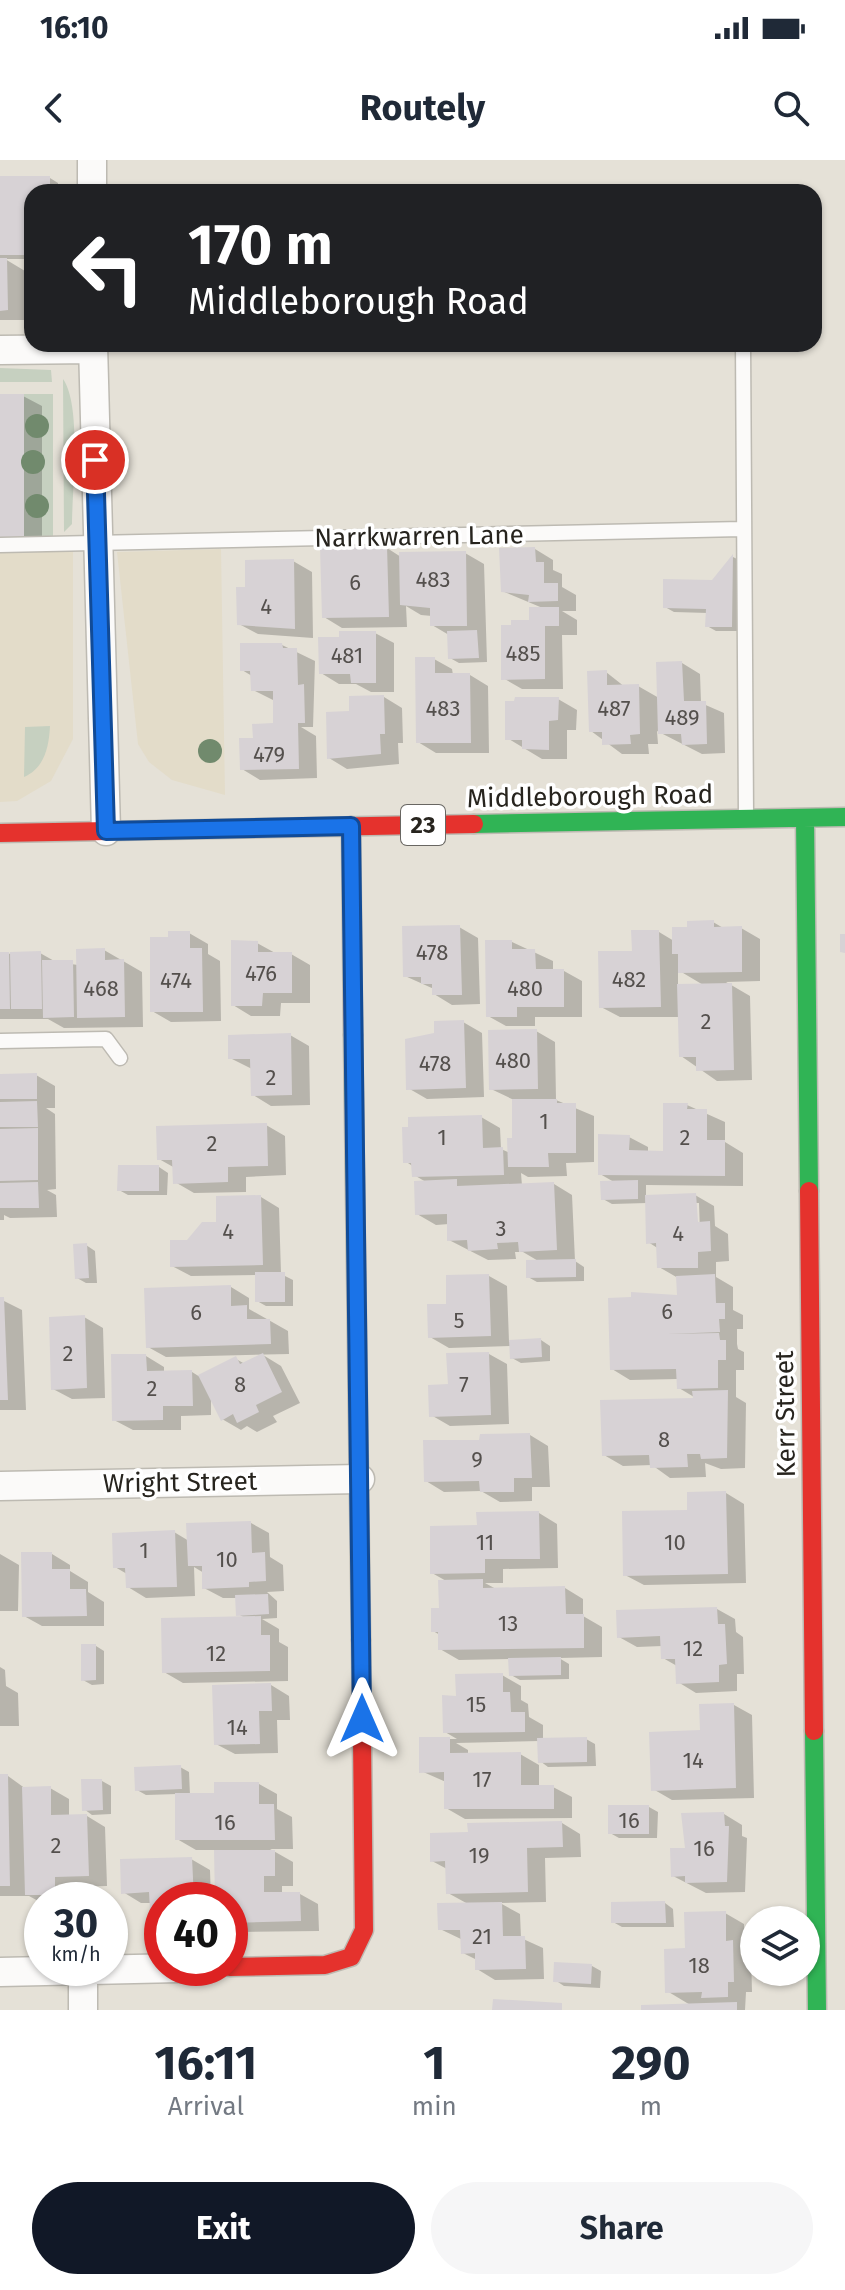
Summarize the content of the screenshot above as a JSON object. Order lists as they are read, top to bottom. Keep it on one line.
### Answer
{"streets":{"street":["Middleborough Road","23","Kerr Street","Wright Street"],"lane":["Narrkwarren Lane"]},"crossings":[["Middleborough Road","Kerr Street"]],"house_numbers":["483","6","4","485","481","483","487","489","479","478","476","482","474","468","480","2","480","478","2","1","1","2","2","3","4","4","6","6","5","2","8","7","2","8","9","11","10","1","10","13","12","12","15","14","14","17","16","16","2","16","19","21","18"],"page":{"status":"16:10","header":"Routely","turn":["170 m","Middleborough Road"],"speed":"30 km/h","limit":"40","eta":["16:11","Arrival","1","min","290","m"],"buttons":["Exit","Share"]}}
